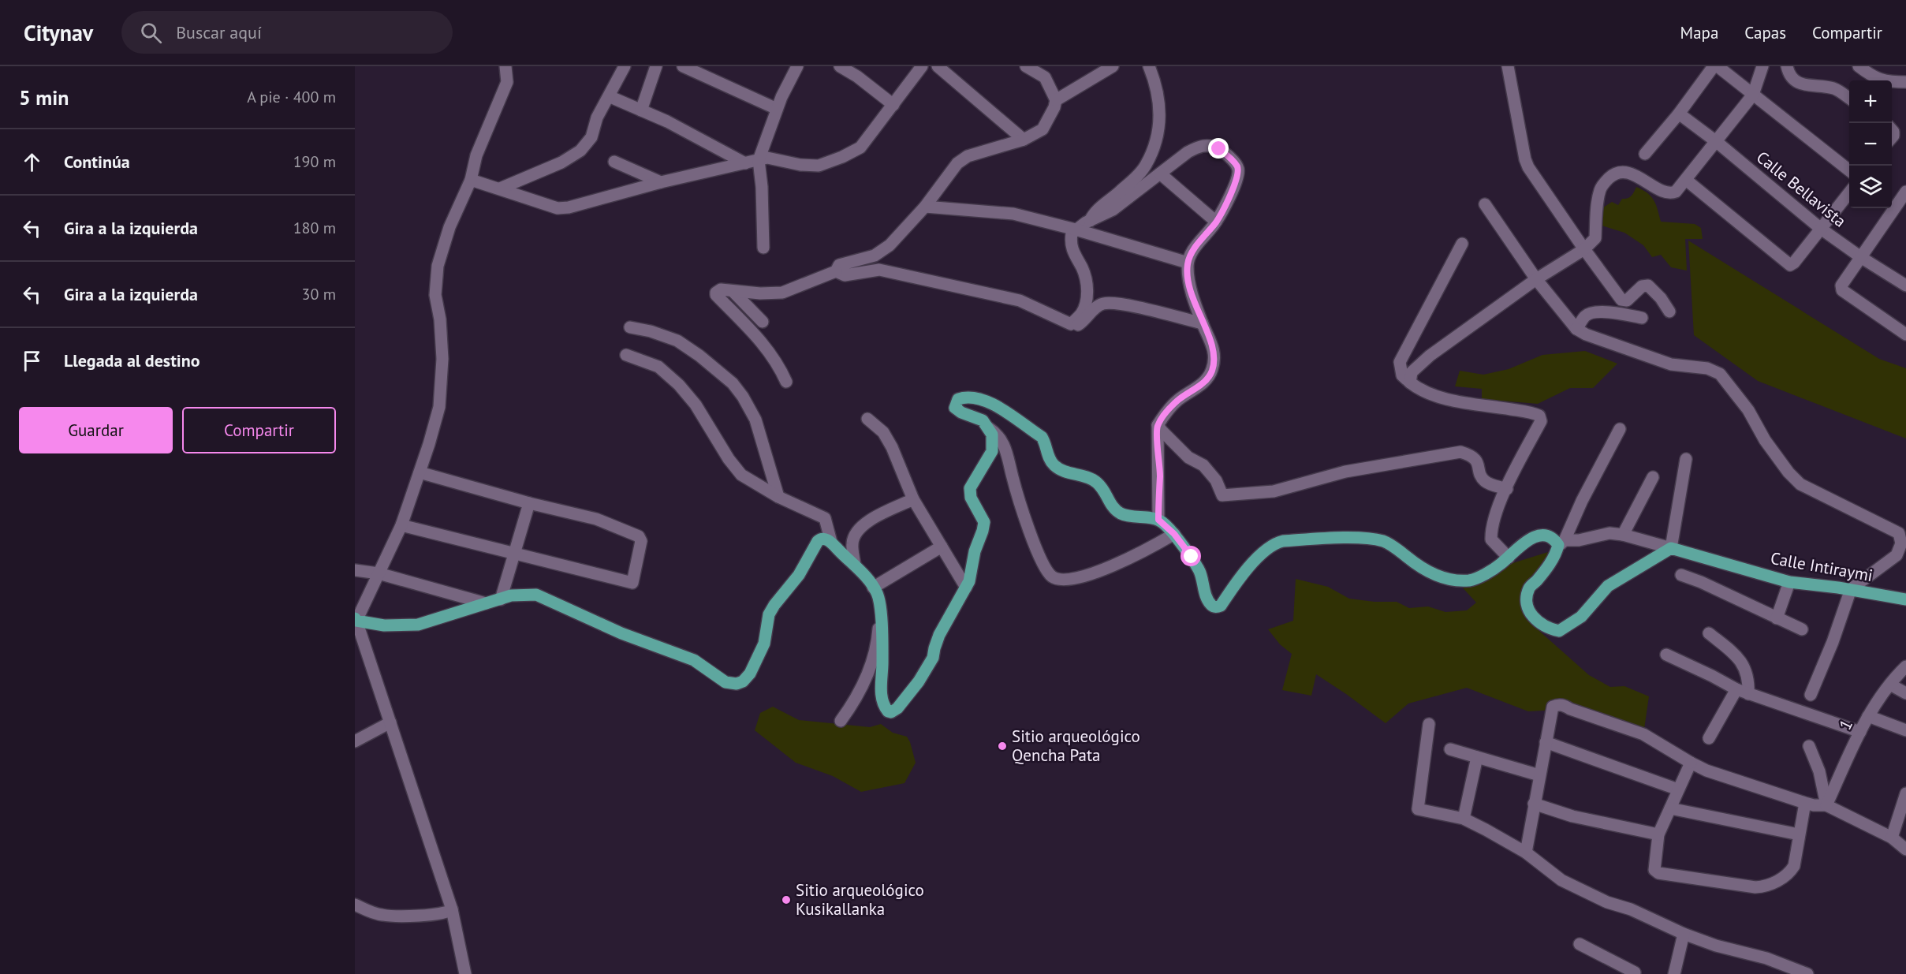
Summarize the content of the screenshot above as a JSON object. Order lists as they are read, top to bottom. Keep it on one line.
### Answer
{"streets":{"main road":["Calle Intiraymi"],"street":["Calle Bellavista","1"]},"places":["Sitio arqueológico Qencha Pata","Sitio arqueológico Kusikallanka"],"page":{"header":"Citynav","search":"Buscar aquí","nav":["Mapa","Capas","Compartir"],"heading":["5 min","A pie · 400 m"],"map_buttons":["+","−"],"list":[["Continúa","190 m"],["Gira a la izquierda","180 m"],["Gira a la izquierda","30 m"],"Llegada al destino"],"buttons":["Guardar","Compartir"]}}
